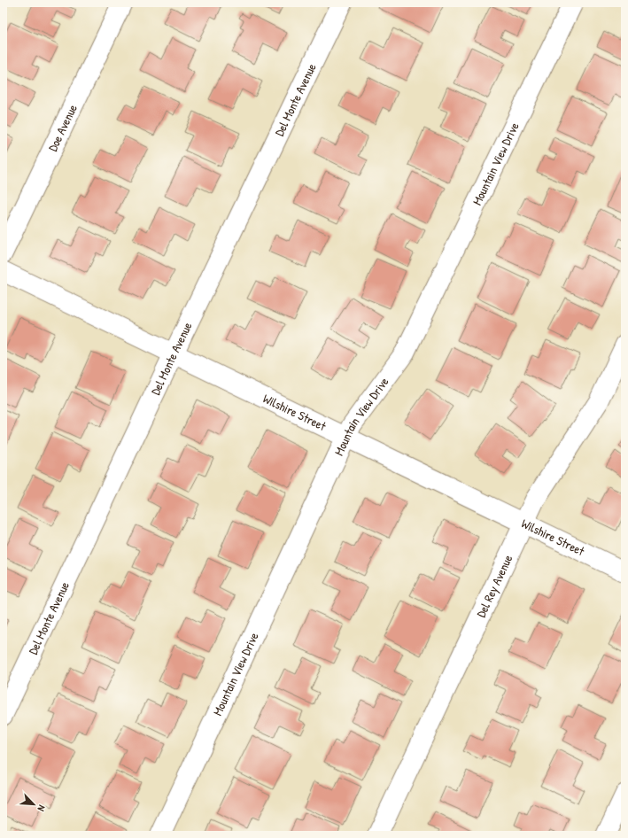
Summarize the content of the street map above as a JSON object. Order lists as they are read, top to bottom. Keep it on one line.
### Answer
{"streets":{"street":["Del Monte Avenue","Doe Avenue","Mountain View Drive","Wilshire Street","Del Rey Avenue"]},"crossings":[["Del Monte Avenue","Wilshire Street"],["Mountain View Drive","Wilshire Street"],["Wilshire Street","Del Rey Avenue"]],"north":"bottom right"}
